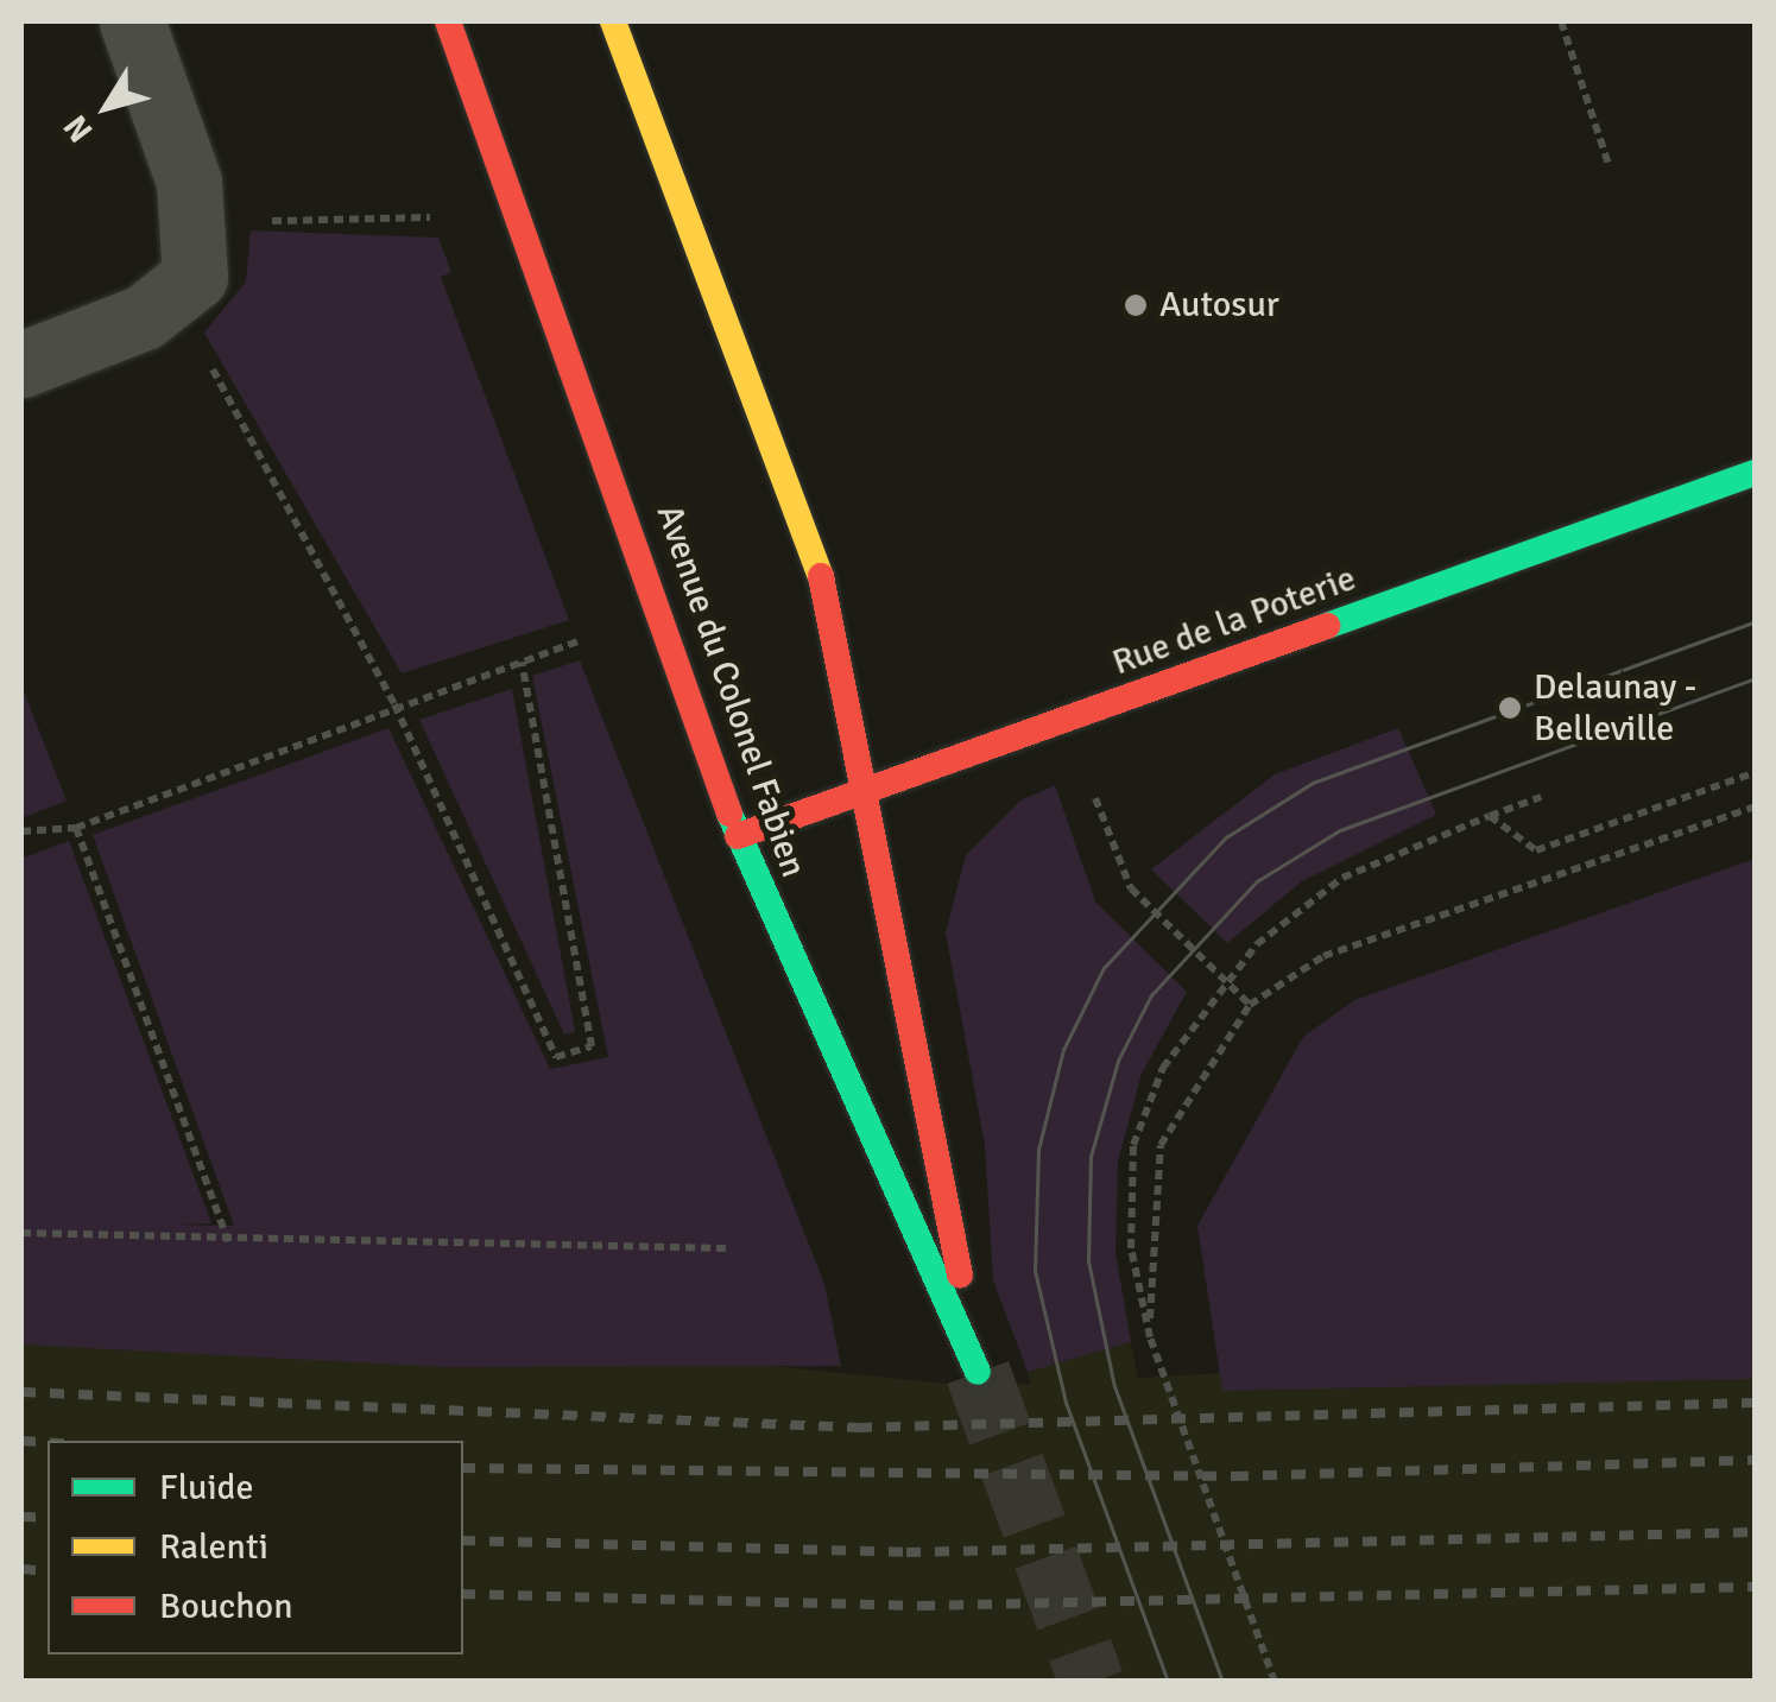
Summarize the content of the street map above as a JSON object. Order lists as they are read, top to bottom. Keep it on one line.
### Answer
{"streets":{"main road":["Rue de la Poterie","Avenue du Colonel Fabien"]},"crossings":[["Rue de la Poterie","Avenue du Colonel Fabien"]],"places":["Autosur","Delaunay - Belleville"],"legend":["Fluide","Ralenti","Bouchon"],"north":"bottom left"}
